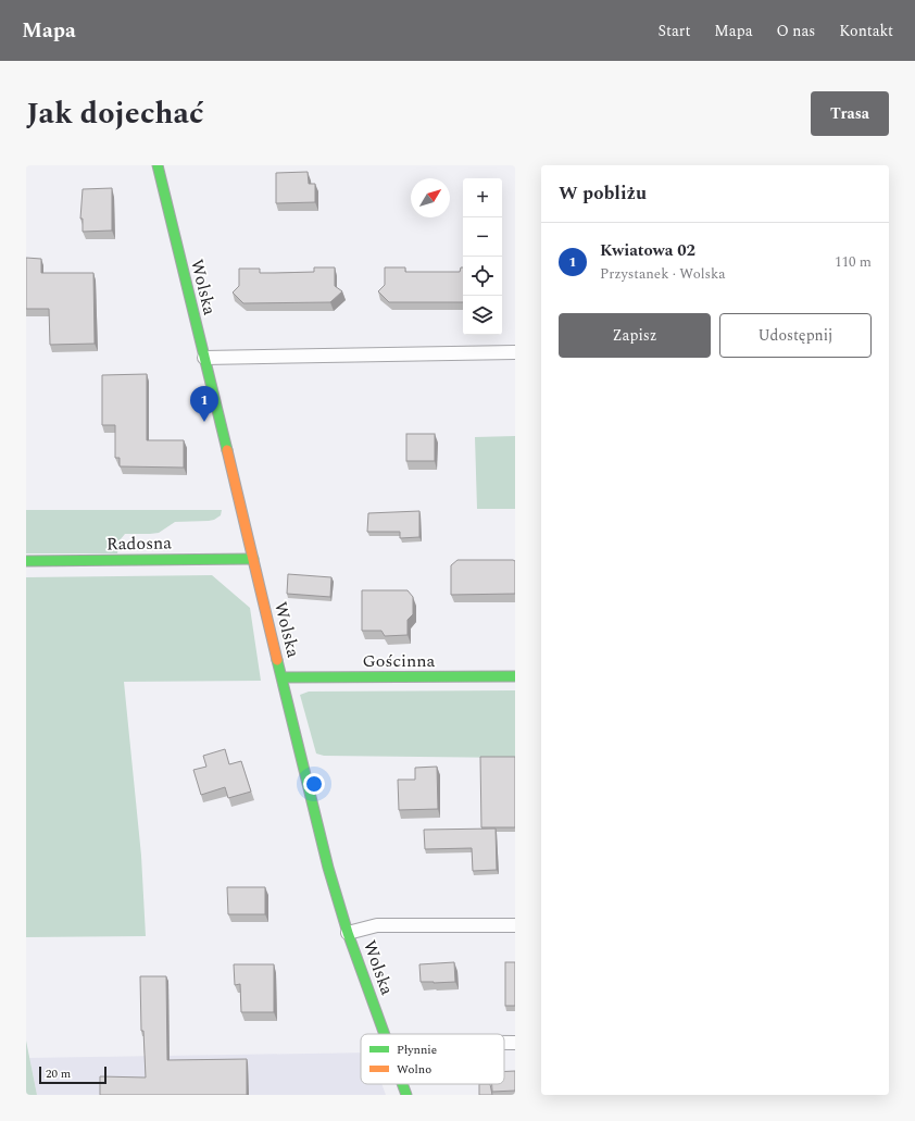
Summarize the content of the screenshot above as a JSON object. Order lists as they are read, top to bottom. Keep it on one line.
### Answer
{"streets":{"street":["Wolska","Radosna","Gościnna"]},"crossings":[["Wolska","Radosna"],["Wolska","Gościnna"]],"legend":["Płynnie","Wolno"],"scale_bar":"20 m","north":"top right","page":{"header":"Mapa","nav":["Start","Mapa","O nas","Kontakt"],"title":"Jak dojechać","buttons":["Trasa",["Zapisz","Udostępnij"]],"heading":"W pobliżu","map_buttons":["+","−"],"list":[{"mark":"1","name":"Kwiatowa 02","note":"Przystanek · Wolska","value":"110 m"}],"pins":"1","scale":"20 m"}}
